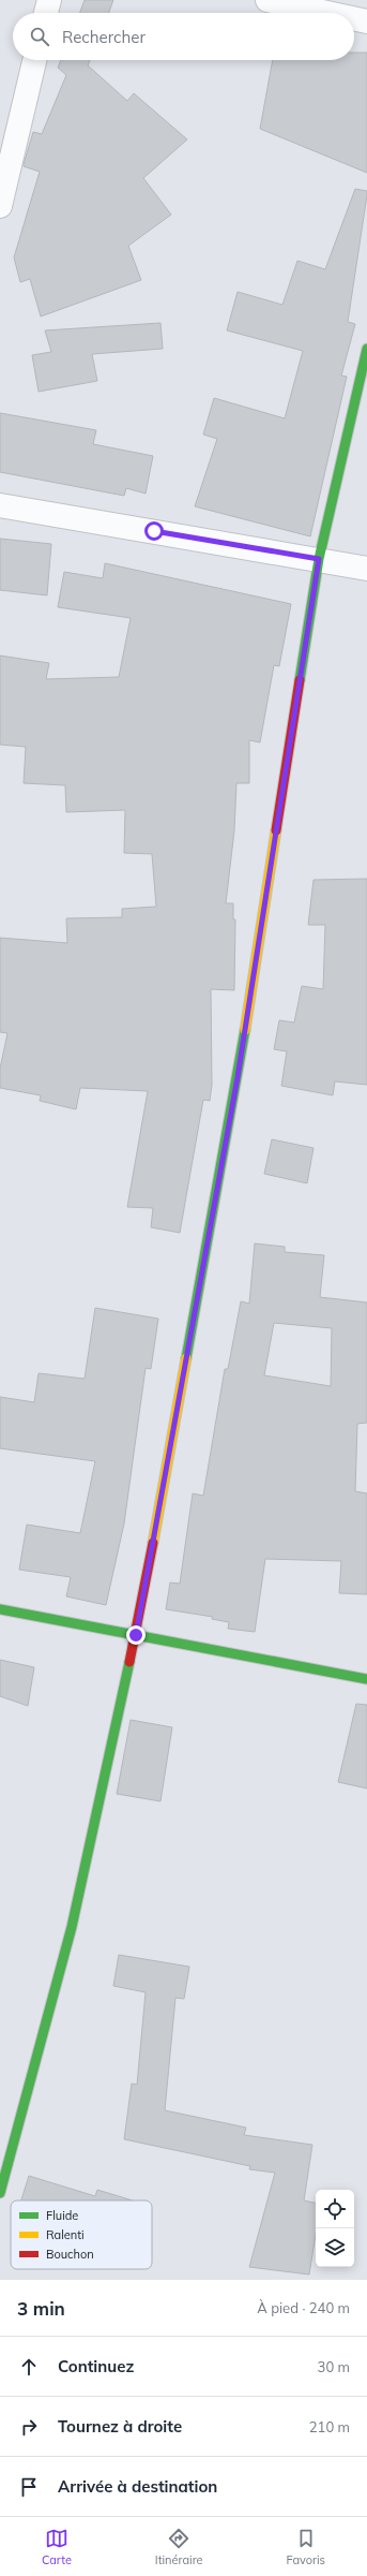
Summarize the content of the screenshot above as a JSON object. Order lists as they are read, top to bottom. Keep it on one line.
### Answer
{"legend":["Fluide","Ralenti","Bouchon"],"page":{"search":"Rechercher","heading":["3 min","À pied · 240 m"],"list":[["Continuez","30 m"],["Tournez à droite","210 m"],"Arrivée à destination"],"nav":["Carte","Itinéraire","Favoris"]}}
